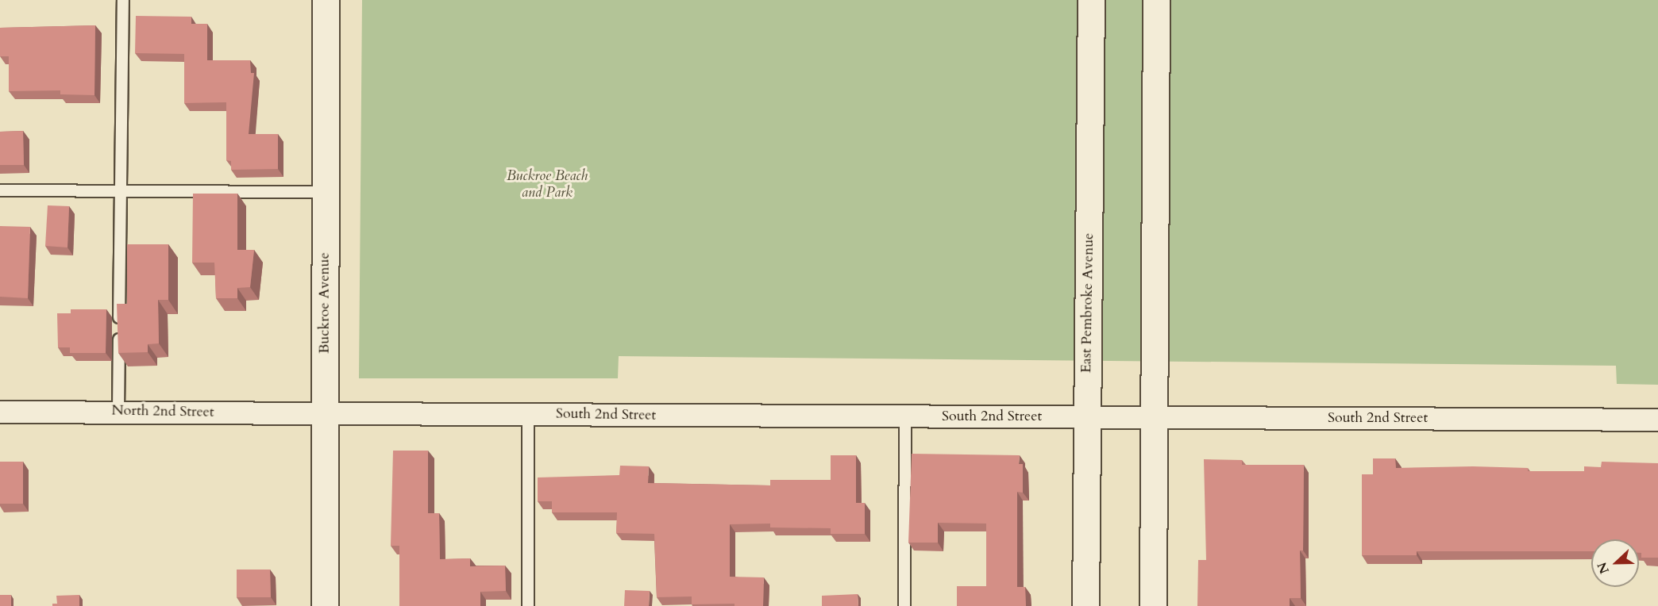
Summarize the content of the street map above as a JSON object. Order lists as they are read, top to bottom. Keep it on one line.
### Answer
{"streets":{"street":["Buckroe Avenue","East Pembroke Avenue","North 2nd Street","South 2nd Street"]},"crossings":[["Buckroe Avenue","North 2nd Street"],["Buckroe Avenue","South 2nd Street"],["East Pembroke Avenue","South 2nd Street"],["North 2nd Street","South 2nd Street"]],"parks":["Buckroe Beach and Park"],"north":"left"}
